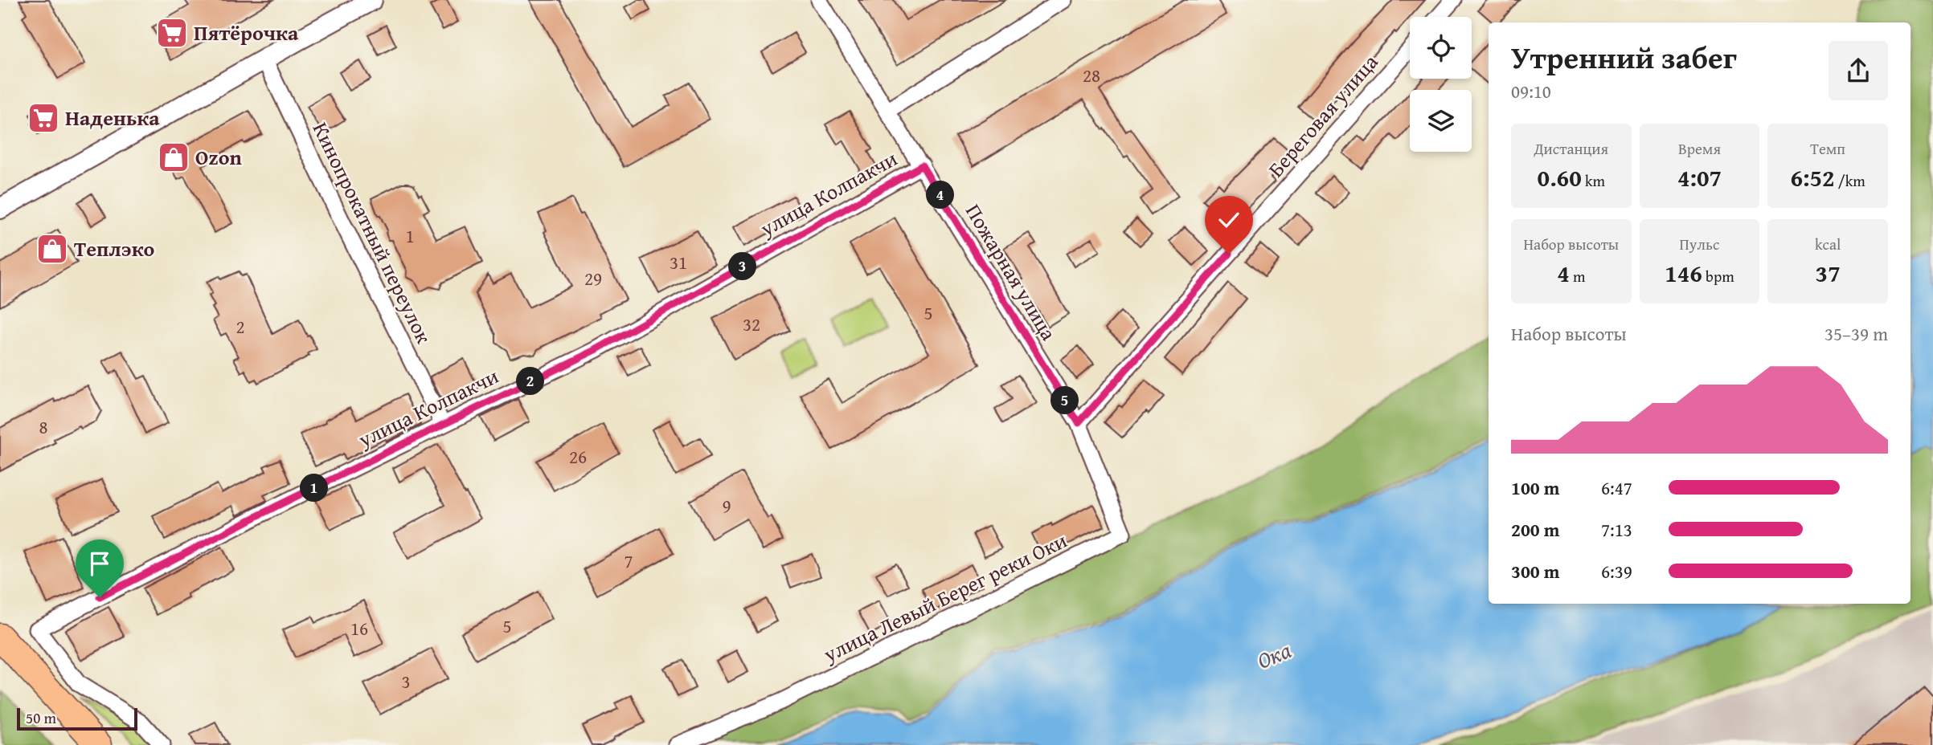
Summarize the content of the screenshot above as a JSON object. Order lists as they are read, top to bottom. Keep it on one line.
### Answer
{"streets":{"street":["Береговая улица","улица Колпакчи","Кинопрокатный переулок","Пожарная улица","улица Левый Берег реки Оки"]},"crossings":[["Береговая улица","Пожарная улица"],["Береговая улица","улица Левый Берег реки Оки"],["улица Колпакчи","Кинопрокатный переулок"],["улица Колпакчи","Пожарная улица"],["Пожарная улица","улица Левый Берег реки Оки"]],"water":["Ока"],"places":{"supermarket":["Пятёрочка","Наденька"],"shop":["Ozon","Теплэко"]},"house_numbers":["28","1","31","29","5","32","2","8","26","9","7","5","16","3"],"scale_bar":"50 m","page":{"heading":["Утренний забег","09:10"],"stats":[["Дистанция","0.60 km"],["Время","4:07"],["Темп","6:52 /km"],["Набор высоты","4 m"],["Пульс","146 bpm"],["kcal","37"]],"pins":["4","3","2","5","1"],"chart":["Набор высоты","35–39 m"],"list":[{"name":"100 m","note":"6:47"},{"name":"200 m","note":"7:13"},{"name":"300 m","note":"6:39"}],"scale":"50 m"}}
